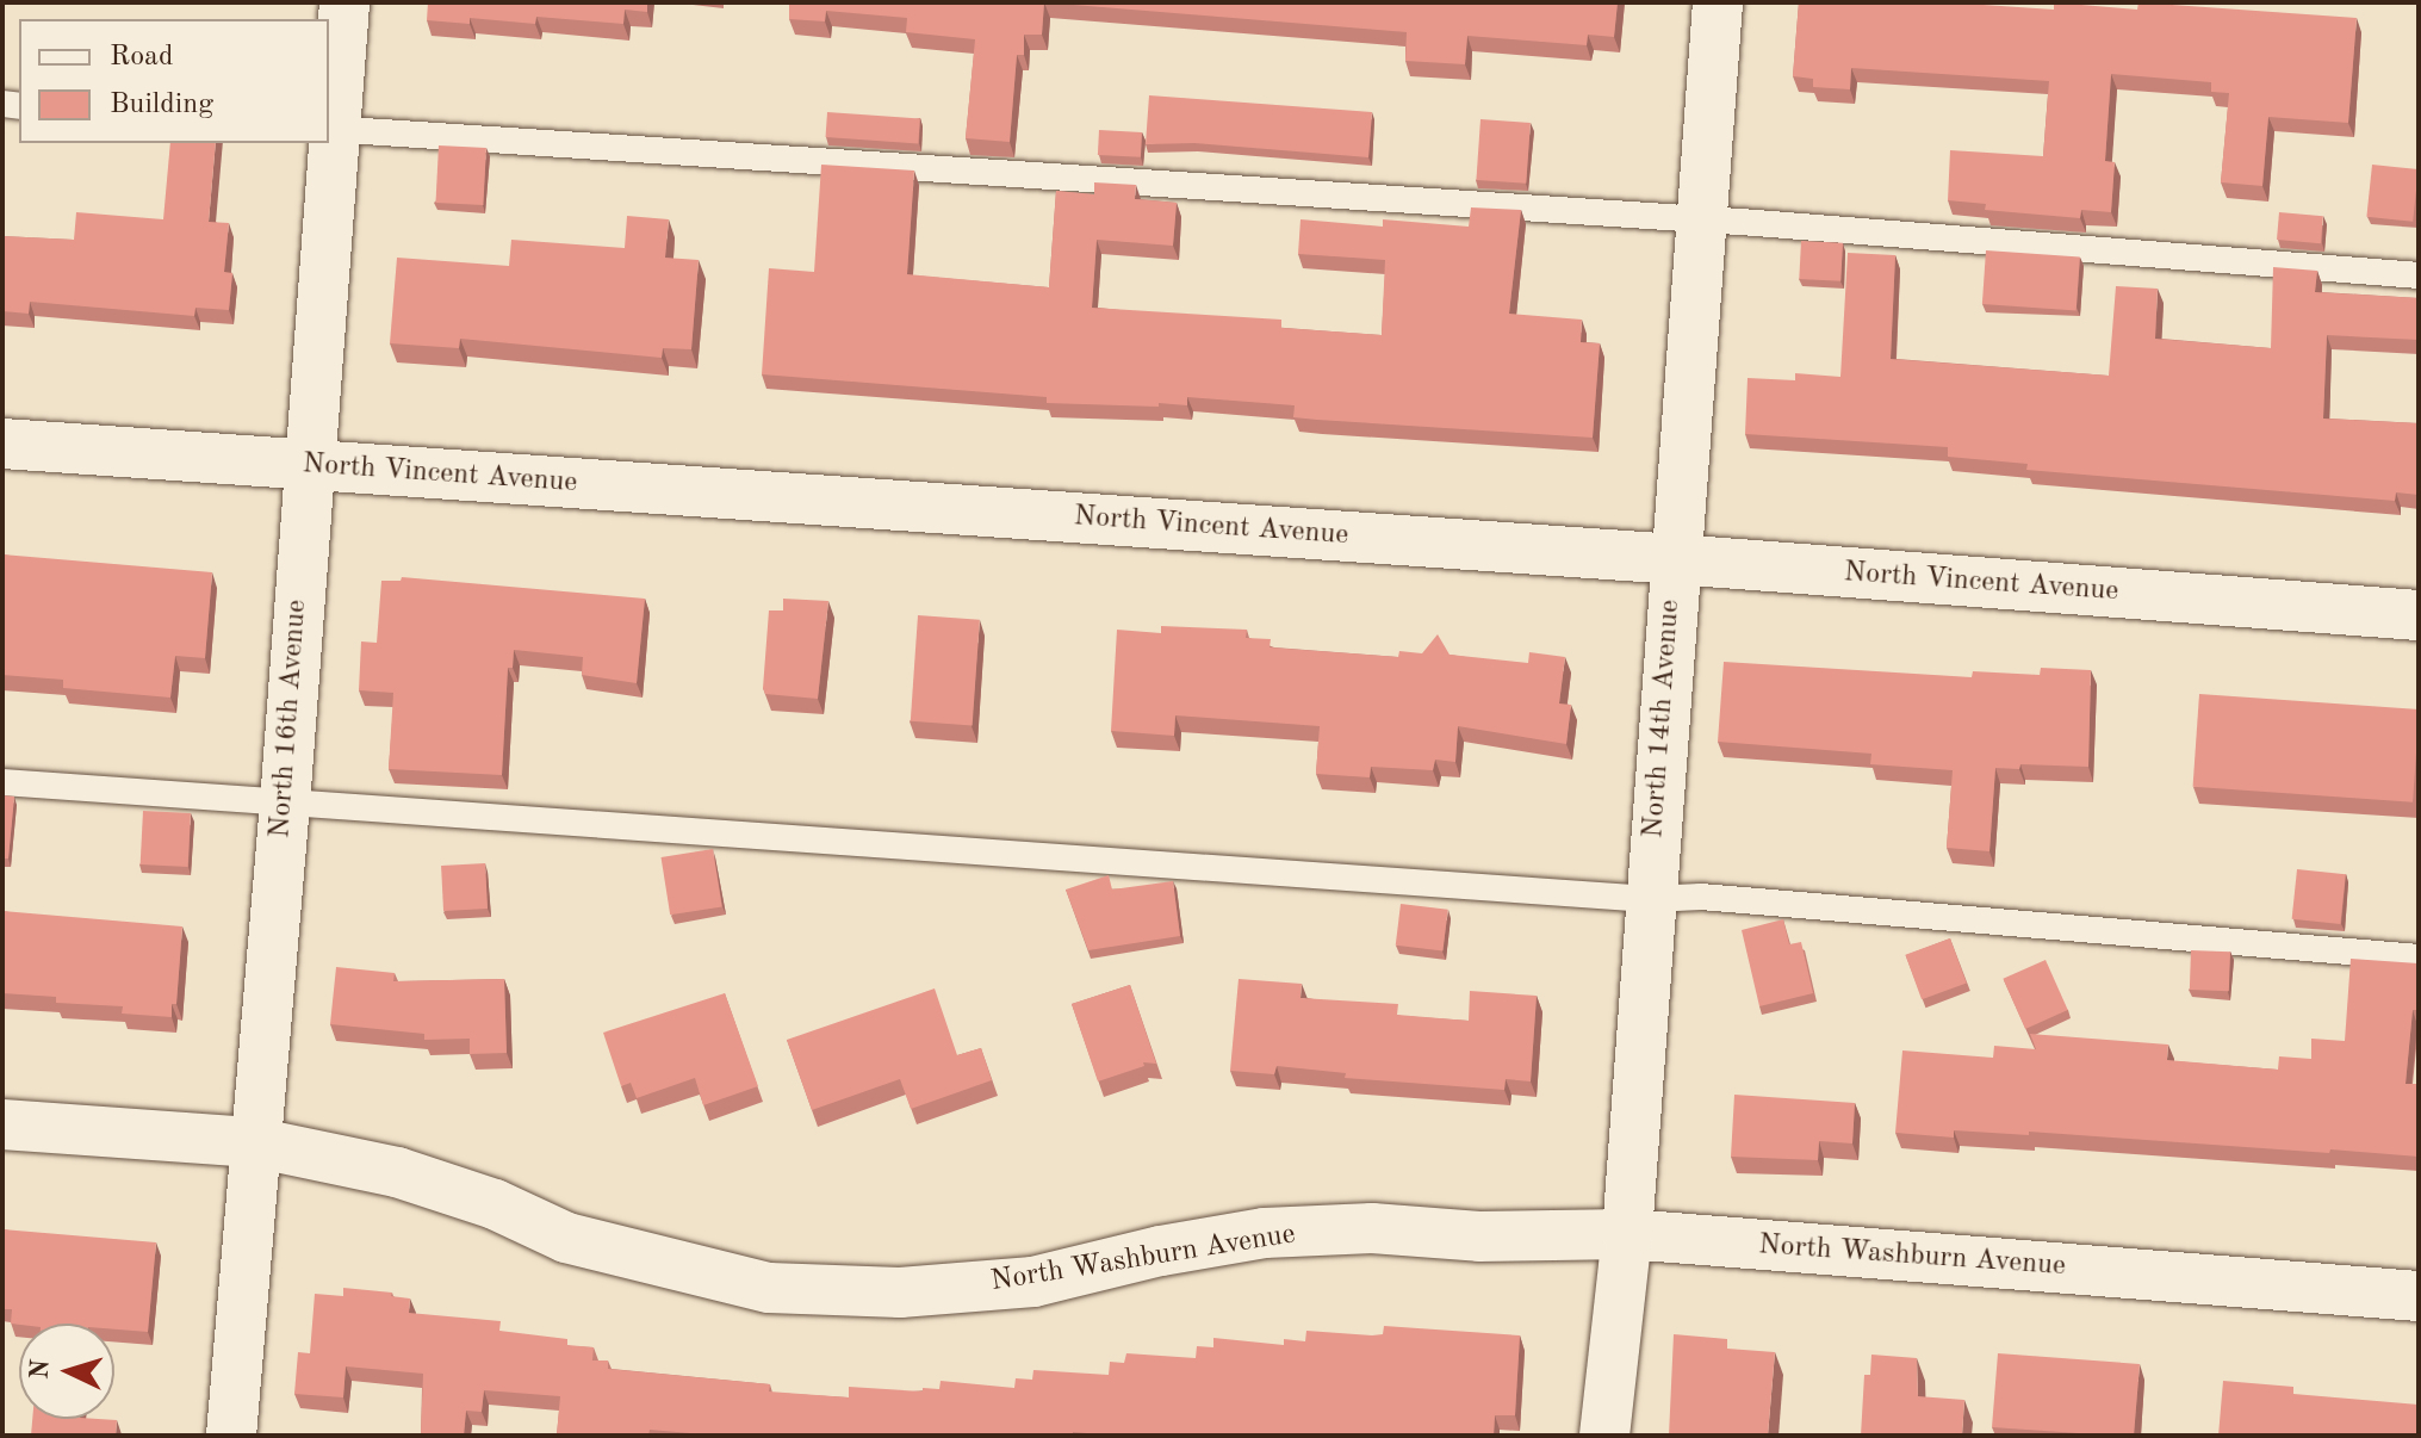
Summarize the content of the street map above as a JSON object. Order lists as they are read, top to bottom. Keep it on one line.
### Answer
{"streets":{"street":["North Vincent Avenue","North 16th Avenue","North 14th Avenue","North Washburn Avenue"]},"crossings":[["North Vincent Avenue","North 16th Avenue"],["North Vincent Avenue","North 14th Avenue"],["North 16th Avenue","North Washburn Avenue"],["North 14th Avenue","North Washburn Avenue"]],"legend":["Road","Building"],"north":"left"}
